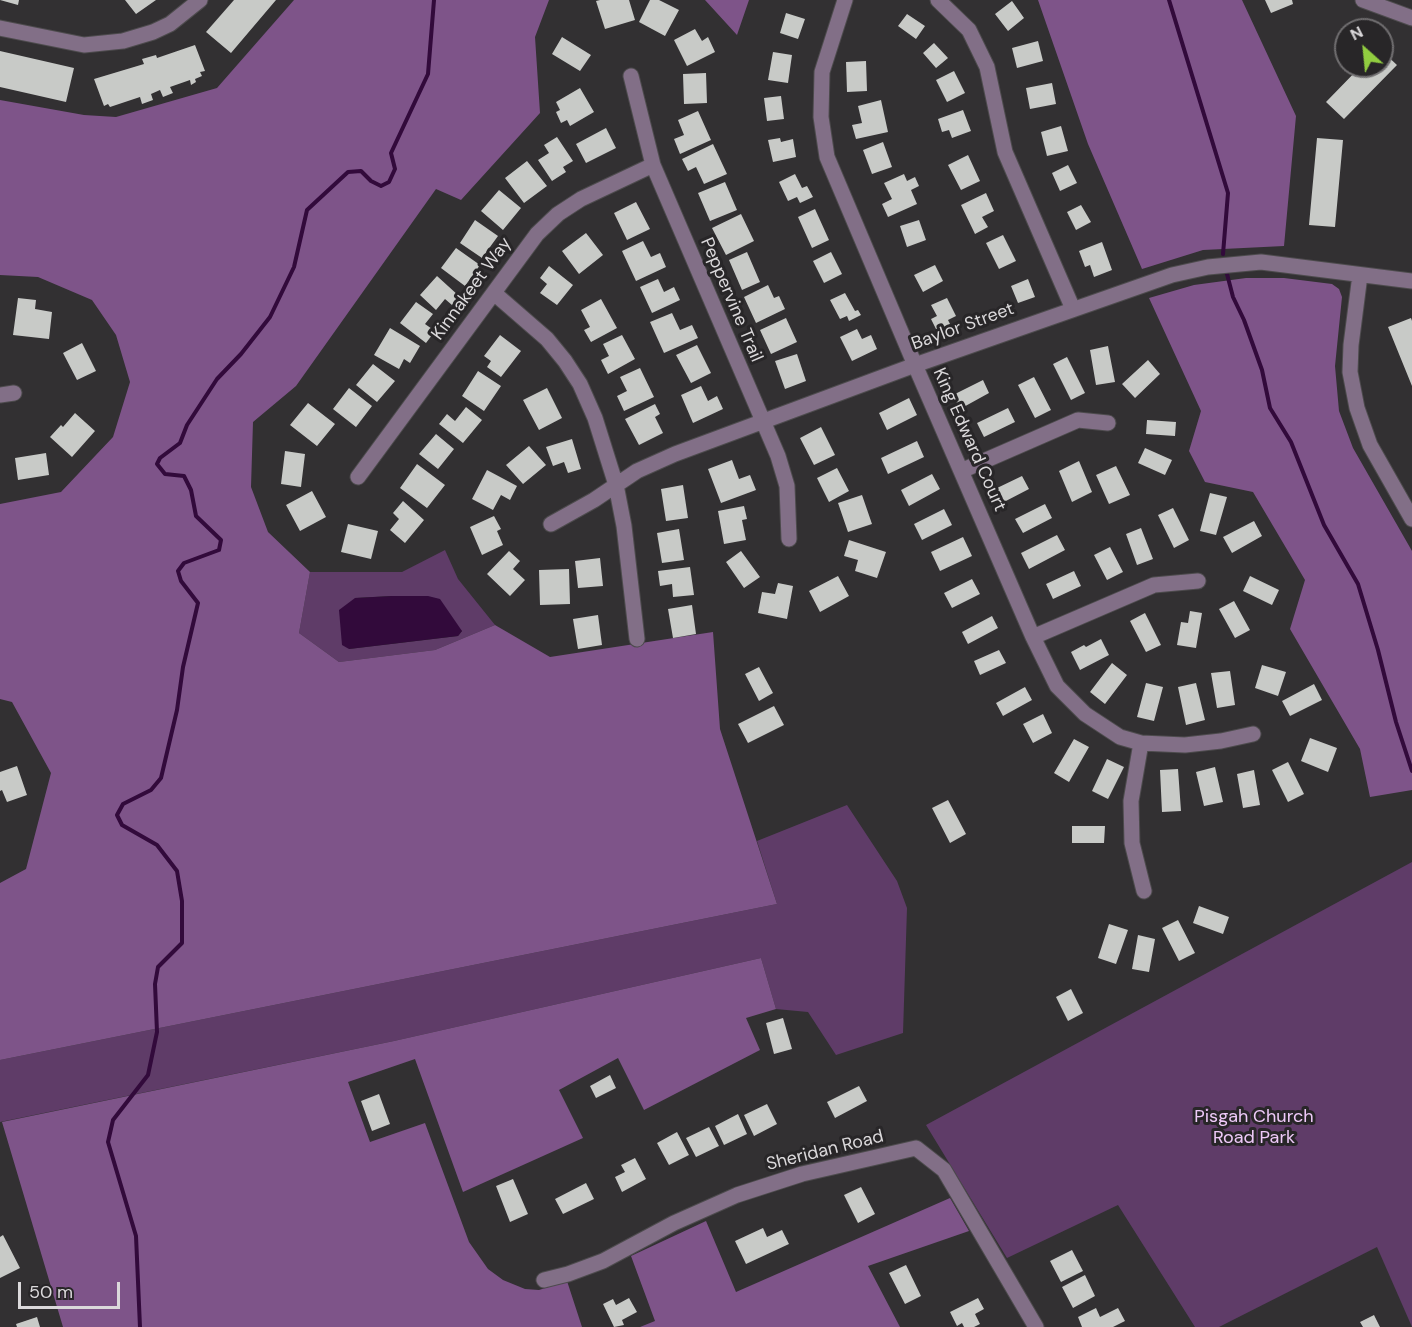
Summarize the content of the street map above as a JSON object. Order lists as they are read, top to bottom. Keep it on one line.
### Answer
{"streets":{"street":["Kinnakeet Way","Peppervine Trail","Baylor Street","King Edward Court","Sheridan Road"]},"crossings":[["Kinnakeet Way","Peppervine Trail"],["Peppervine Trail","Baylor Street"],["Baylor Street","King Edward Court"]],"parks":["Pisgah Church Road Park"],"scale_bar":"50 m","north":"top left"}
